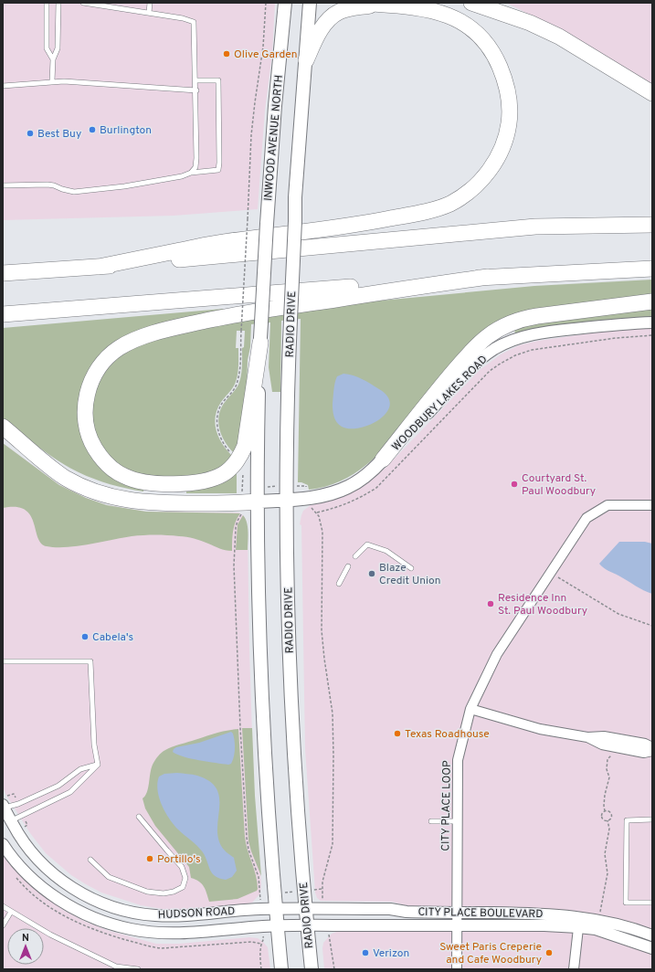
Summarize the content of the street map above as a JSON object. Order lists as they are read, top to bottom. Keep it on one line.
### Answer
{"streets":{"main road":["INWOOD AVENUE NORTH","RADIO DRIVE","WOODBURY LAKES ROAD"],"street":["CITY PLACE LOOP","HUDSON ROAD","CITY PLACE BOULEVARD"]},"crossings":[["RADIO DRIVE","WOODBURY LAKES ROAD"],["RADIO DRIVE","HUDSON ROAD"],["RADIO DRIVE","CITY PLACE BOULEVARD"],["CITY PLACE LOOP","CITY PLACE BOULEVARD"],["HUDSON ROAD","CITY PLACE BOULEVARD"]],"places":["Olive Garden","Burlington","Best Buy","Courtyard St. Paul Woodbury","Blaze Credit Union","Residence Inn St. Paul Woodbury","Cabela's","Texas Roadhouse","Portillo's","Verizon","Sweet Paris Creperie and Cafe Woodbury"],"north":"top"}
